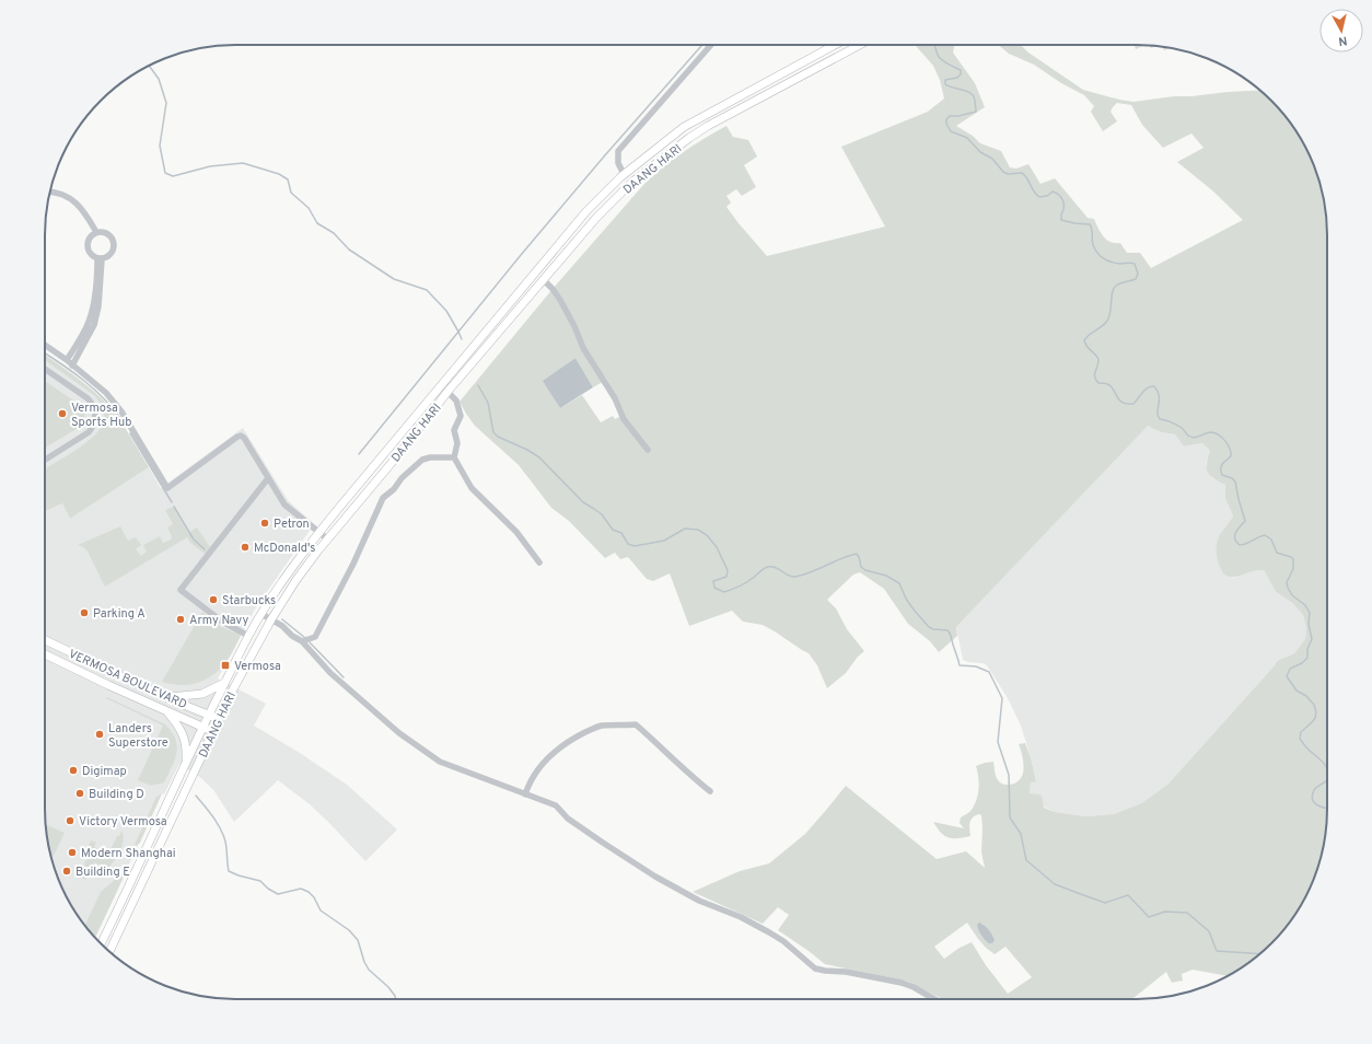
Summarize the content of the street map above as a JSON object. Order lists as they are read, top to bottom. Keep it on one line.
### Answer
{"streets":{"main road":["DAANG HARI","VERMOSA BOULEVARD"]},"crossings":[["DAANG HARI","VERMOSA BOULEVARD"]],"places":{"other":["Vermosa Sports Hub","Petron","McDonald's","Starbucks","Parking A","Army Navy","Landers Superstore","Digimap","Building D","Victory Vermosa","Modern Shanghai","Building E"],"transit":["Vermosa"]},"north":"bottom"}
